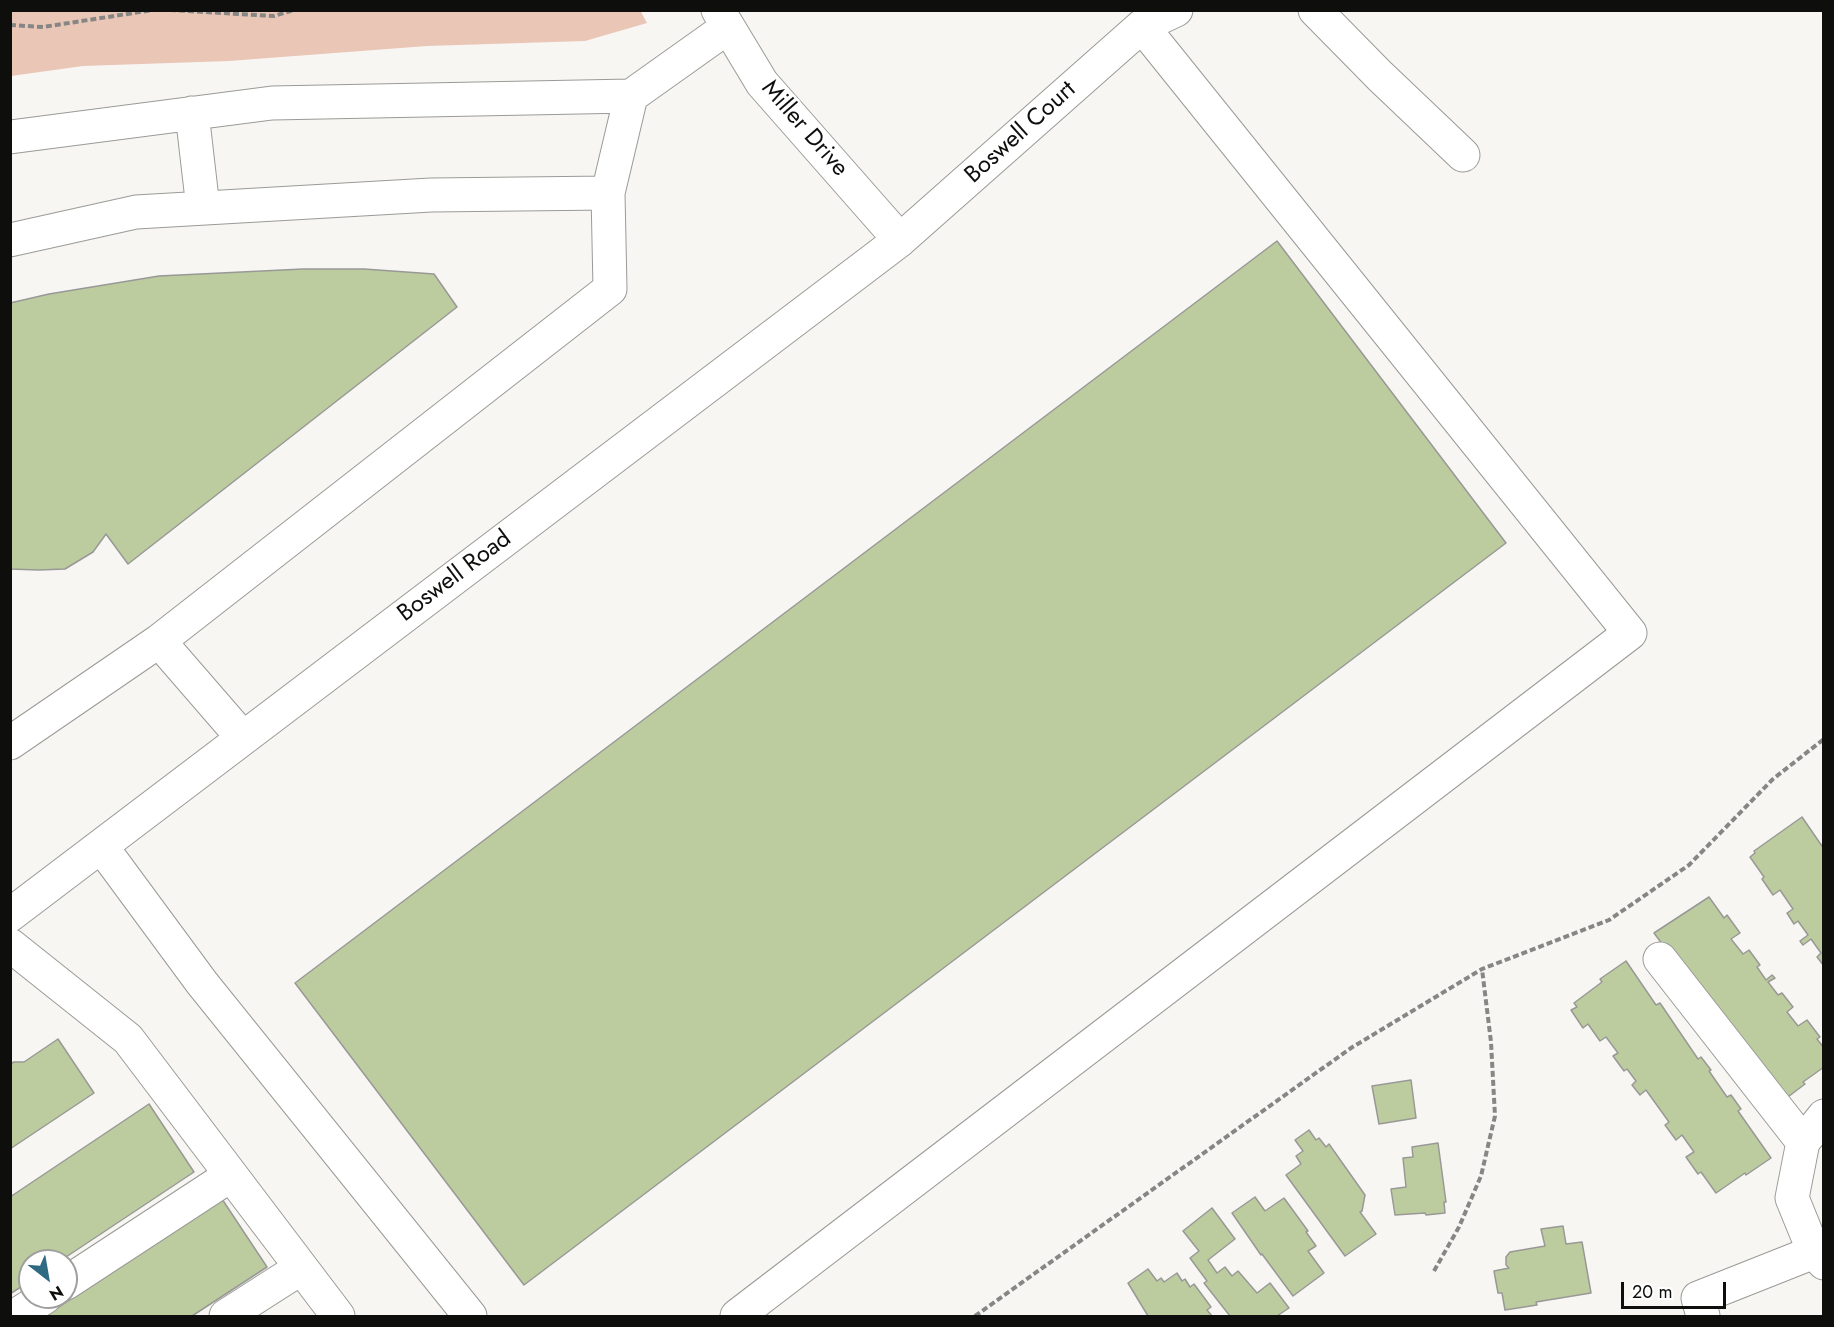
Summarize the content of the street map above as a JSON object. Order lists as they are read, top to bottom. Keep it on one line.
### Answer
{"streets":{"street":["Miller Drive","Boswell Court","Boswell Road"]},"crossings":[["Miller Drive","Boswell Court"],["Miller Drive","Boswell Road"],["Boswell Court","Boswell Road"]],"scale_bar":"20 m","north":"bottom right"}
